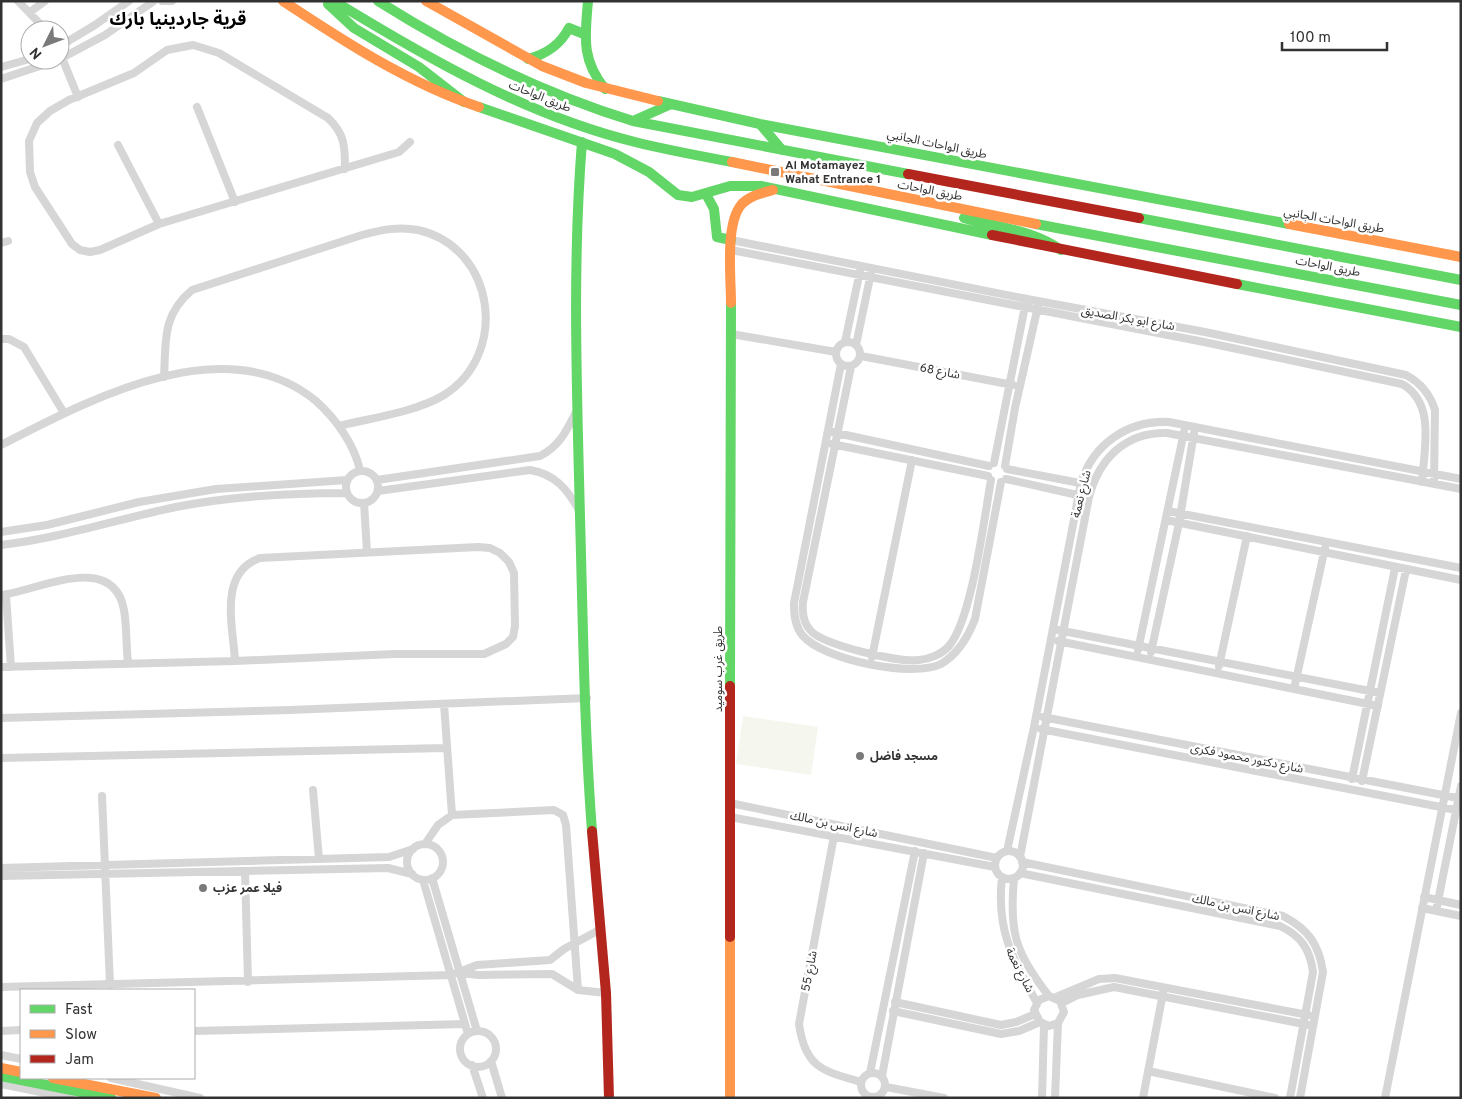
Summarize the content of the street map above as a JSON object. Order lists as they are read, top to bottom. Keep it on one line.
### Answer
{"streets":{"main road":["طريق الواحات","طريق الواحات الجانبي","طريق غرب سوميد"],"street":["شارع ابو بكر الصديق","شارع 68","شارع نعمة","شارع دكتور محمود فكرى","شارع انس بن مالك","شارع 55"]},"crossings":[["شارع ابو بكر الصديق","شارع نعمة"],["شارع ابو بكر الصديق","طريق غرب سوميد"],["شارع نعمة","شارع دكتور محمود فكرى"],["شارع نعمة","شارع انس بن مالك"],["طريق غرب سوميد","شارع انس بن مالك"],["شارع انس بن مالك","شارع 55"]],"districts":["قرية جاردينيا بارك"],"places":{"transit":["Al Motamayez Wahat Entrance 1"],"other":["مسجد فاضل","فيلا عمر عزب"]},"legend":["Fast","Slow","Jam"],"scale_bar":"100 m","north":"bottom left"}
